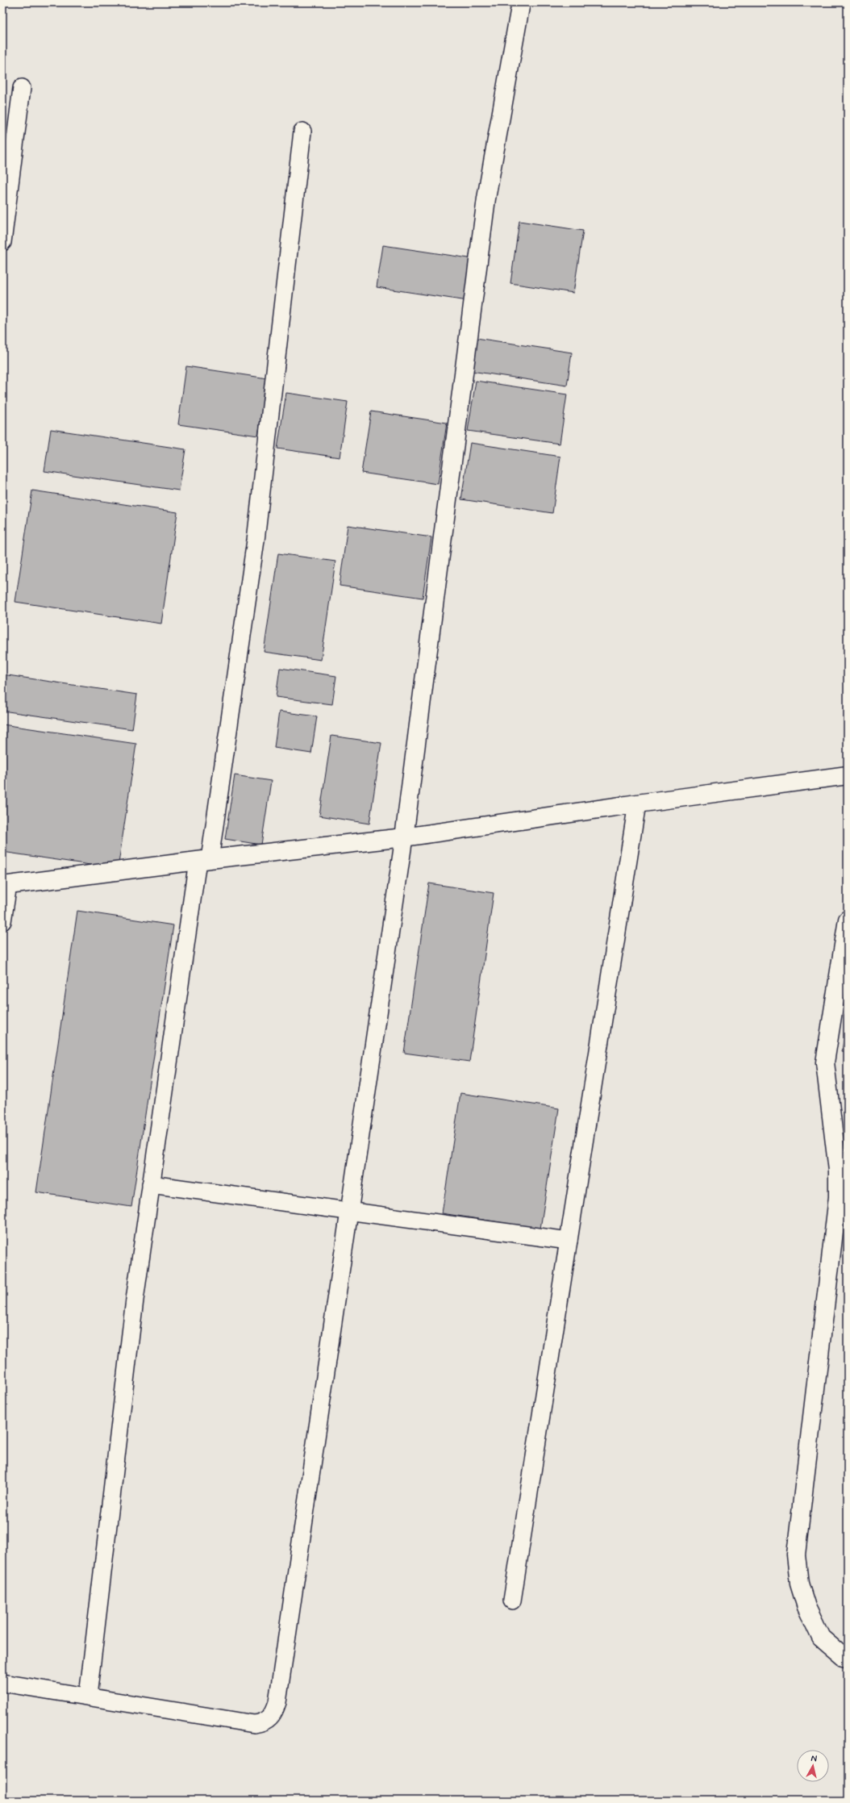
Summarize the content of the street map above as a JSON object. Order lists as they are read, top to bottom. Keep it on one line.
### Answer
{"north":"top"}
